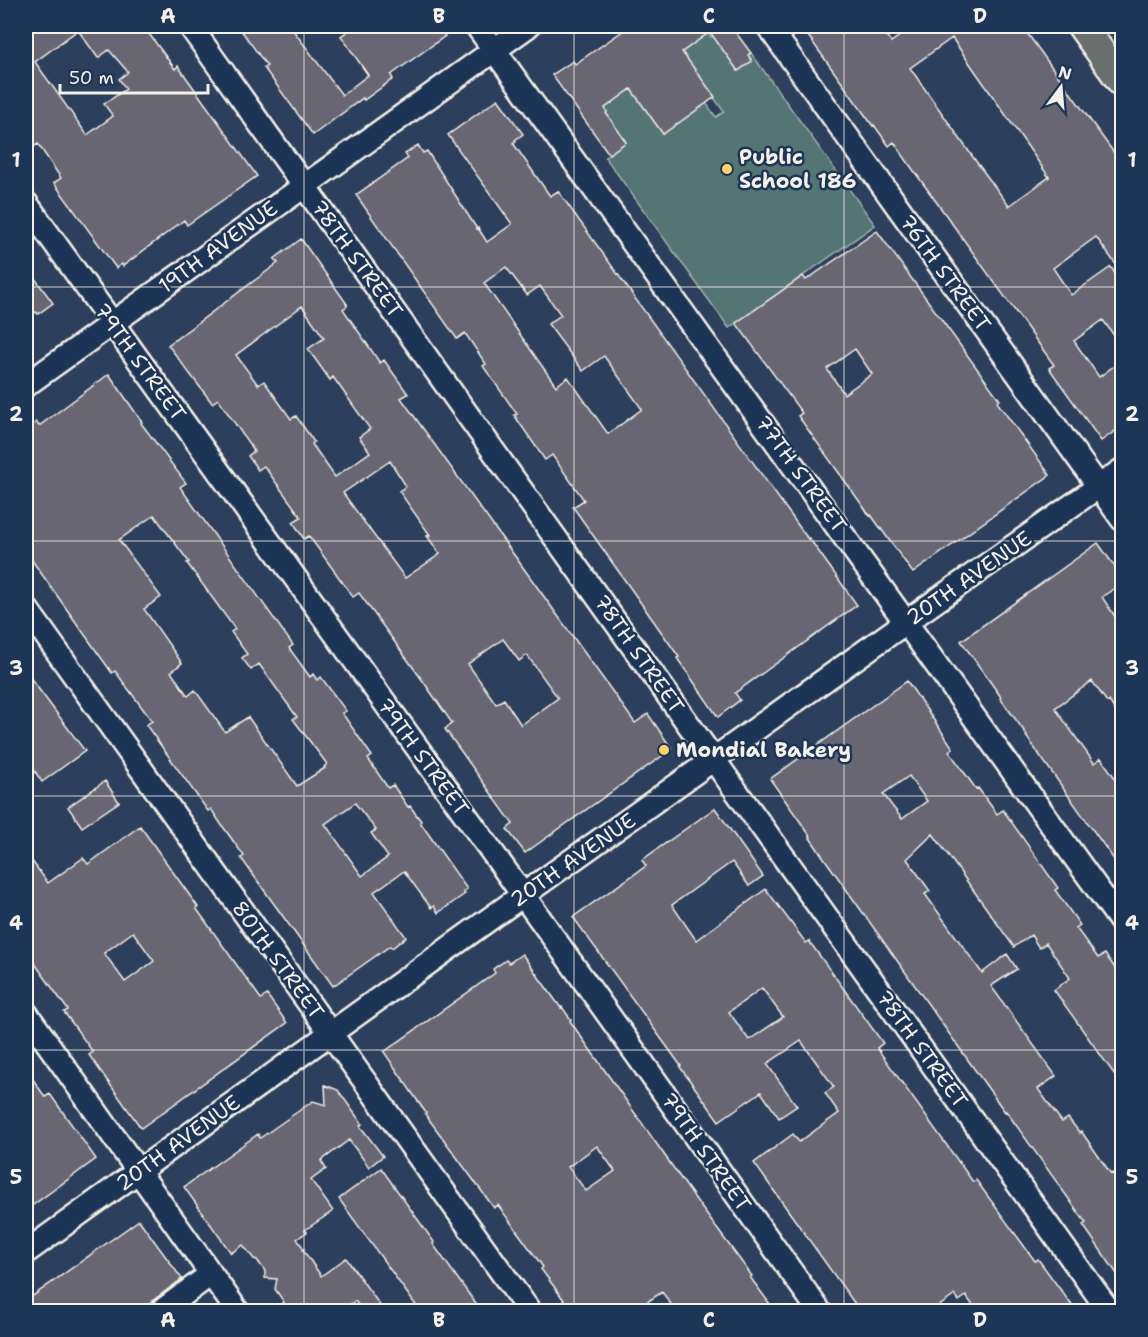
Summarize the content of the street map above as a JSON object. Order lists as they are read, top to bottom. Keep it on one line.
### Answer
{"streets":{"street":["19TH AVENUE","78TH STREET","76TH STREET","79TH STREET","77TH STREET","20TH AVENUE","80TH STREET"]},"crossings":[["19TH AVENUE","78TH STREET"],["19TH AVENUE","79TH STREET"],["19TH AVENUE","77TH STREET"],["78TH STREET","20TH AVENUE"],["76TH STREET","20TH AVENUE"],["79TH STREET","20TH AVENUE"],["77TH STREET","20TH AVENUE"],["20TH AVENUE","80TH STREET"]],"places":["Public School 186","Mondial Bakery"],"scale_bar":"50 m","north":"top","grid":{"columns":["A","B","C","D"],"rows":["1","2","3","4","5"]}}
